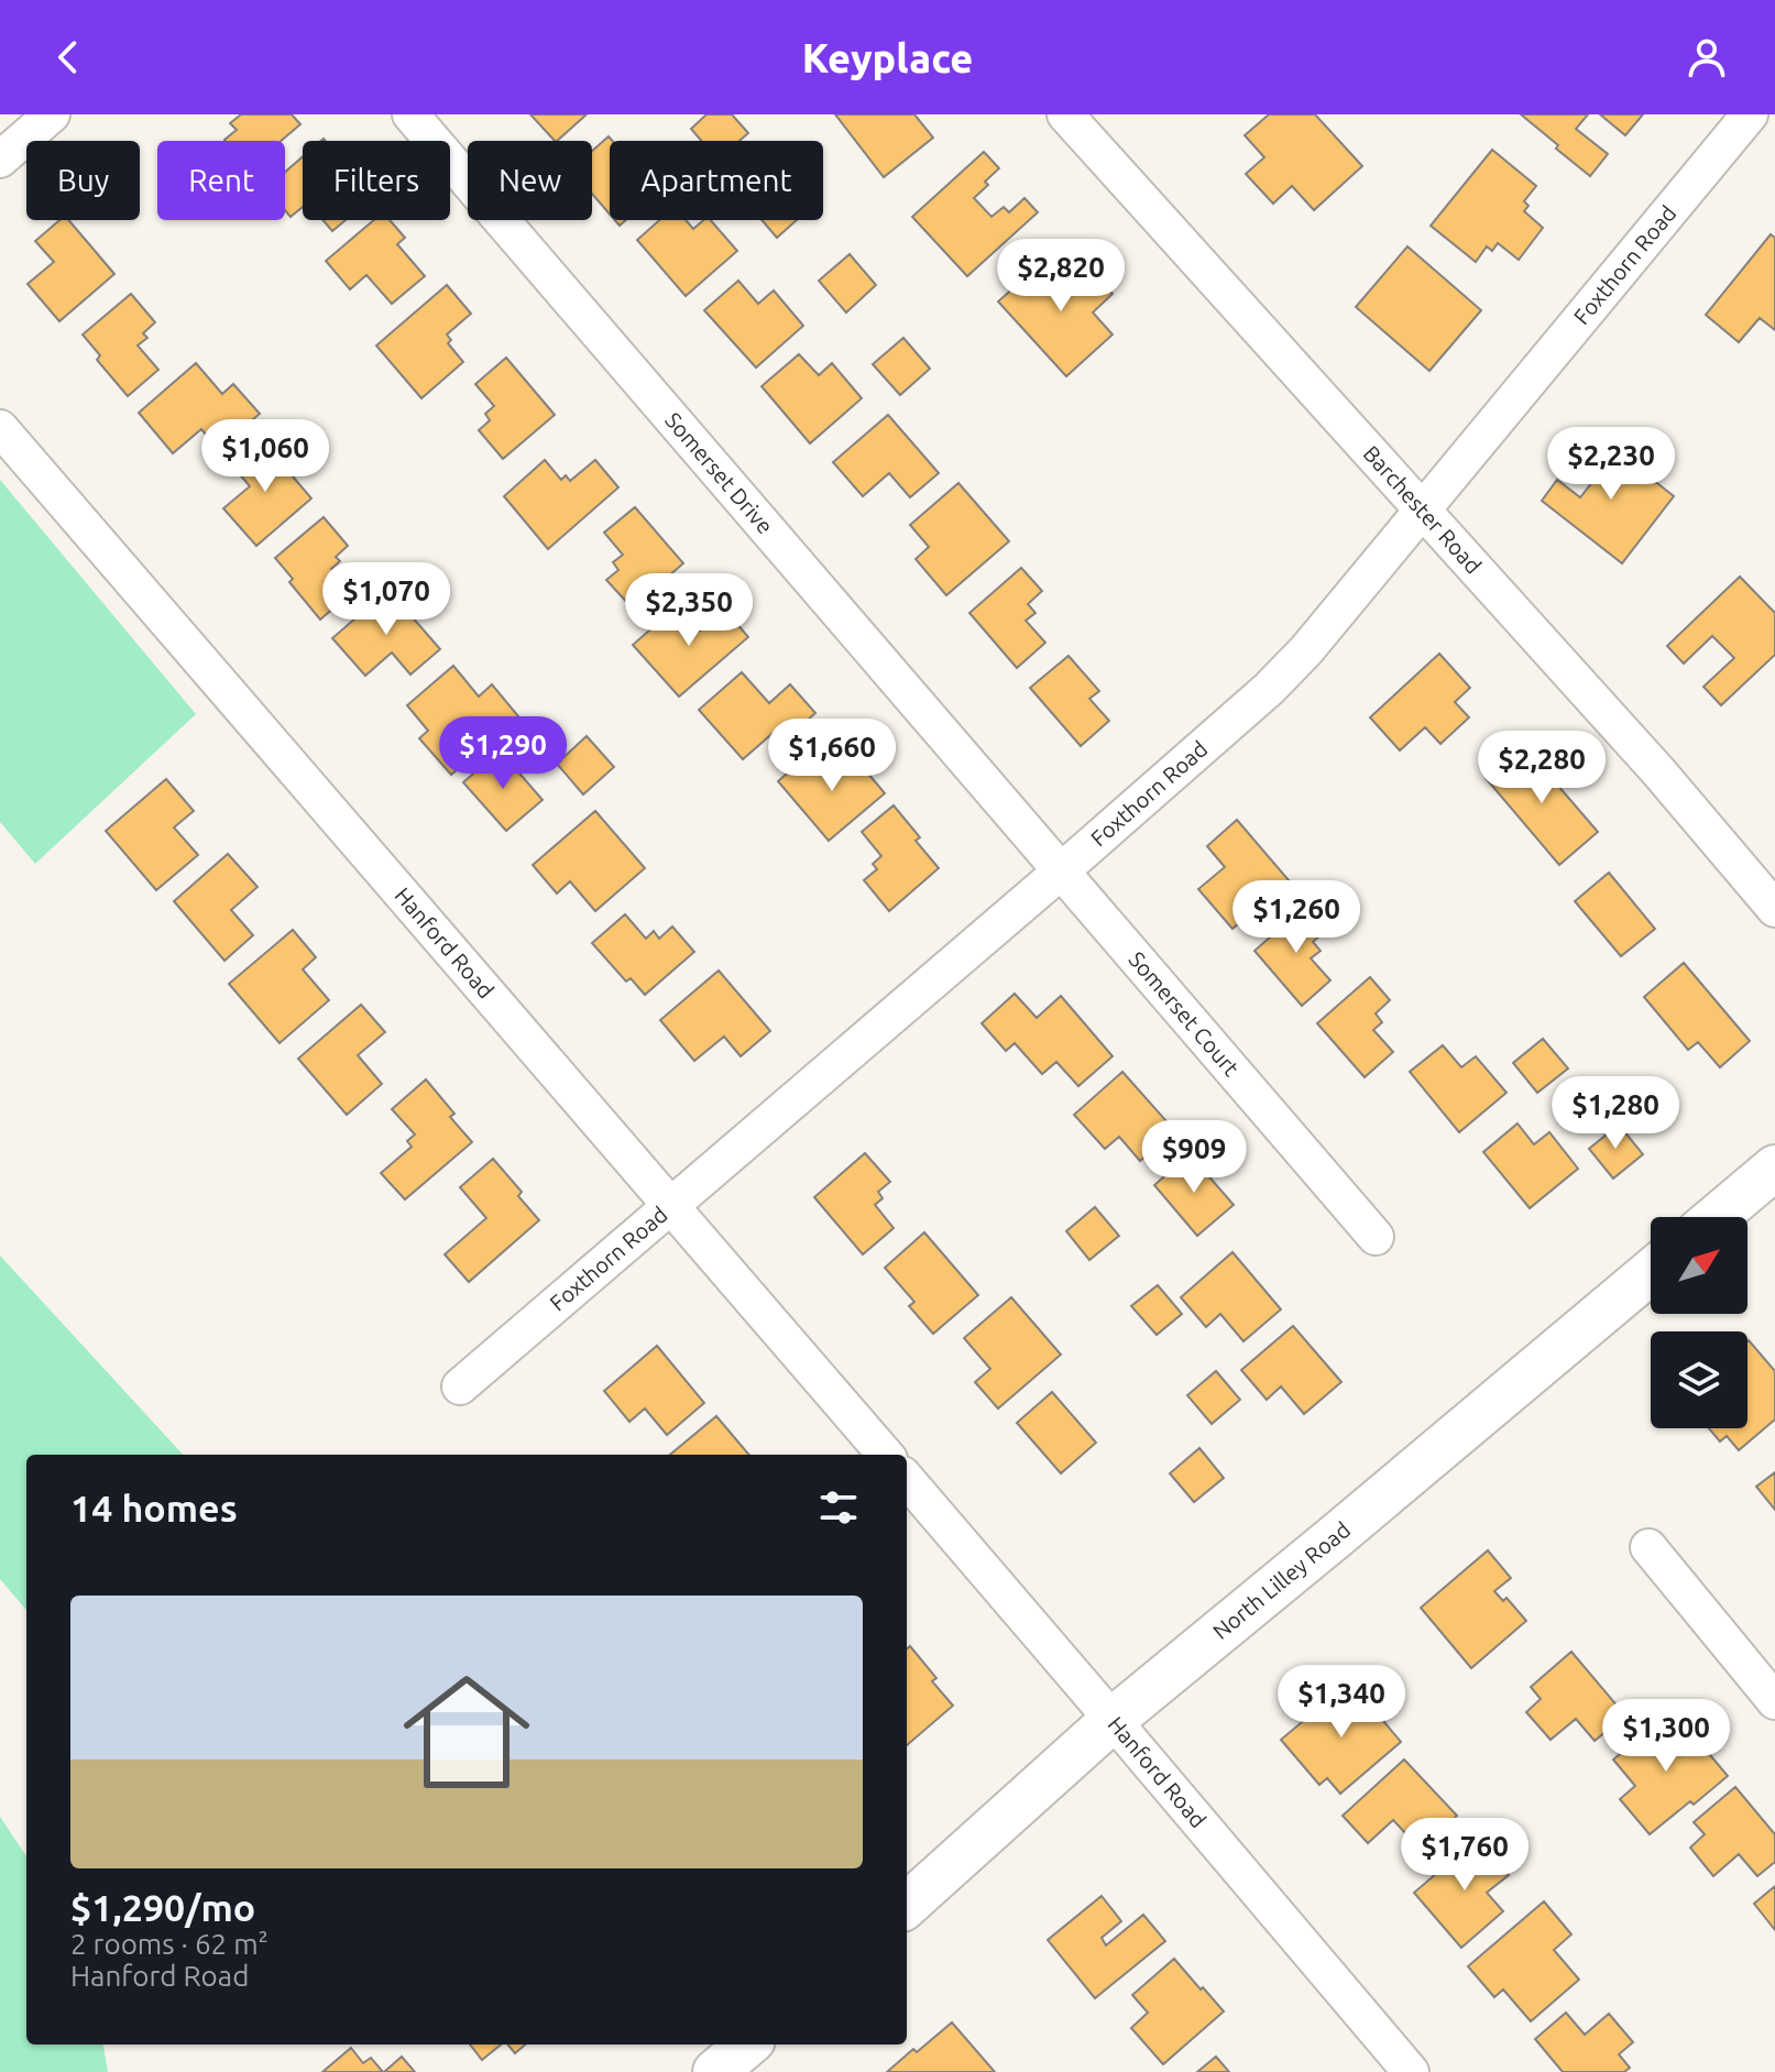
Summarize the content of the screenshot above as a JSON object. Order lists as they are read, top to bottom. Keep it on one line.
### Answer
{"streets":{"street":["Foxthorn Road","Somerset Drive","Barchester Road","Hanford Road","Somerset Court","North Lilley Road"]},"crossings":[["Foxthorn Road","Somerset Drive"],["Foxthorn Road","Barchester Road"],["Foxthorn Road","Hanford Road"],["Foxthorn Road","Somerset Court"],["Somerset Drive","Somerset Court"],["Hanford Road","North Lilley Road"]],"north":"top right","page":{"header":"Keyplace","chip":["Buy","Rent","Filters","New","Apartment"],"price":["$2,820","$1,060","$2,230","$1,070","$2,350","$1,290","$1,660","$2,280","$1,260","$1,280","$909","$1,340","$1,300","$1,760"],"heading":"14 homes","list":[{"name":"$1,290/mo","note":"2 rooms · 62 m² · Hanford Road"}]}}
